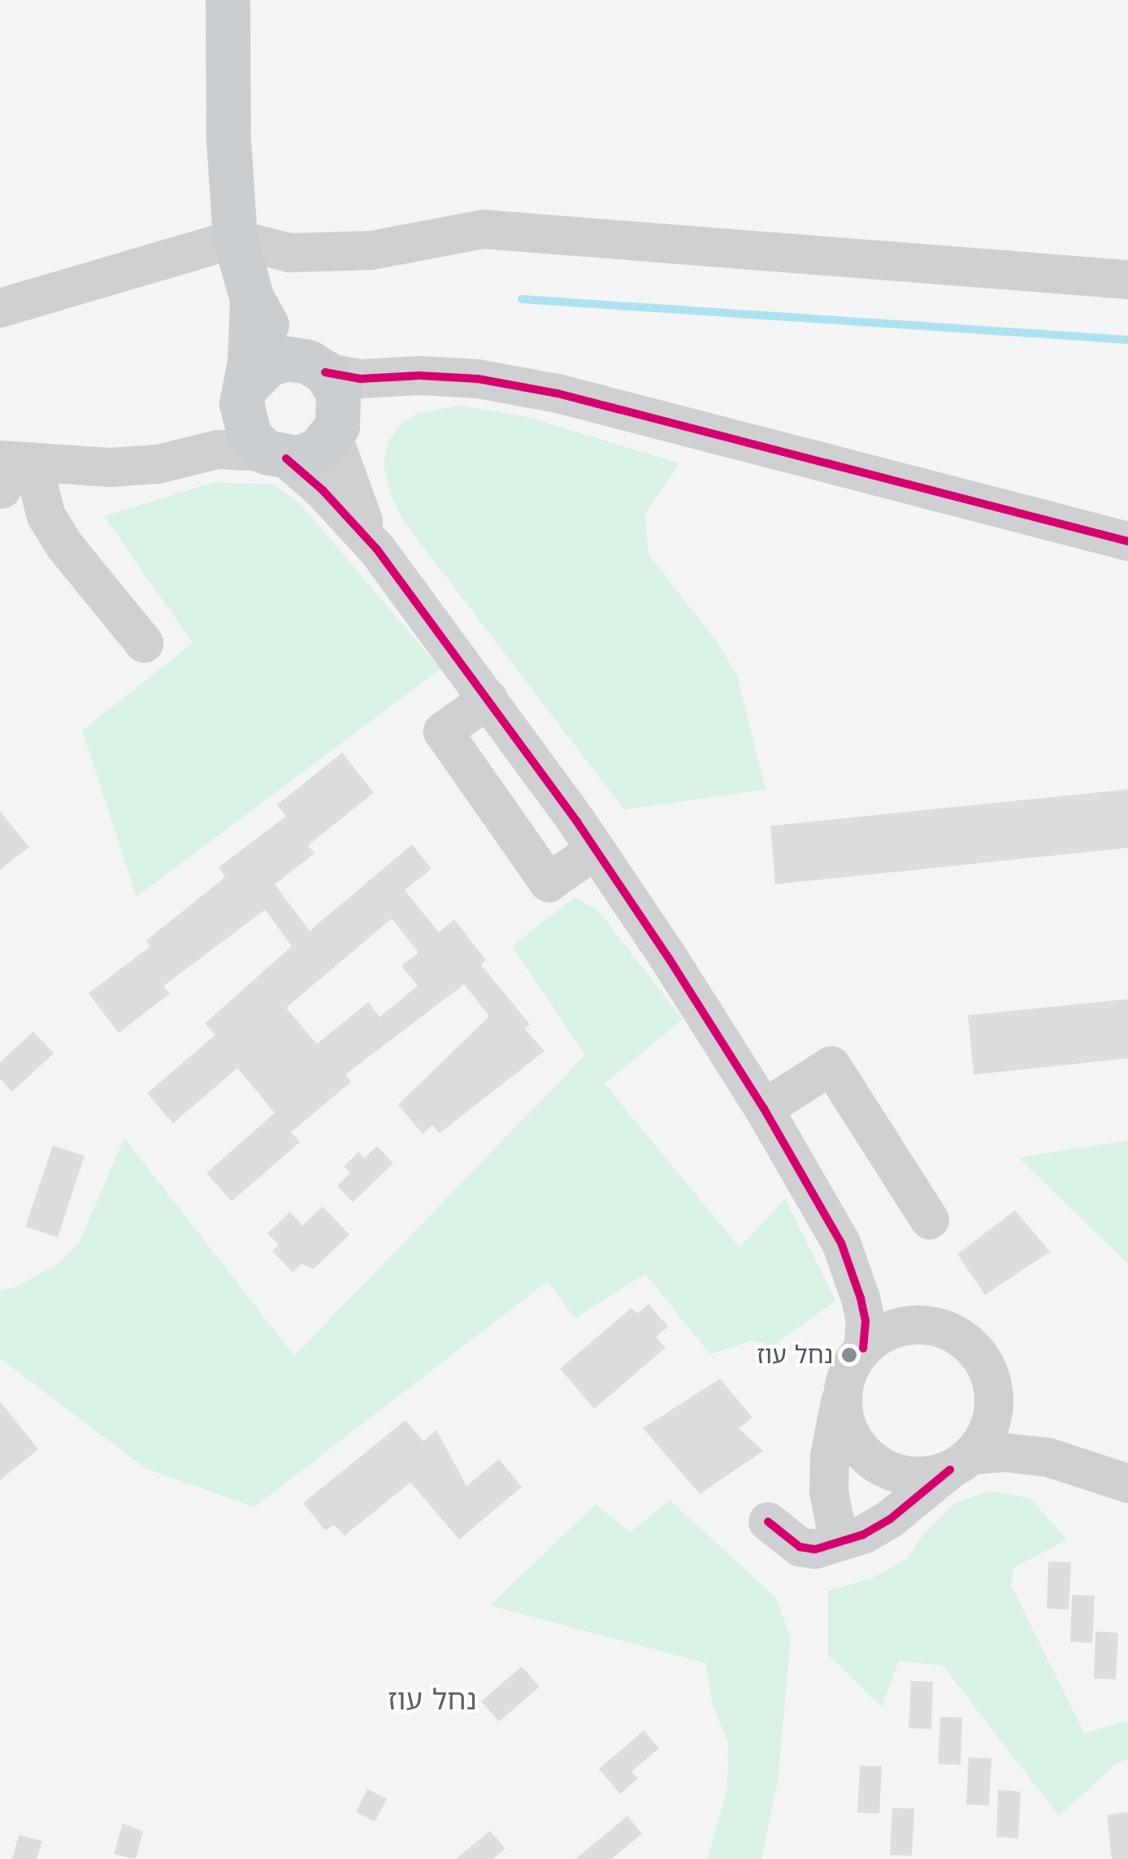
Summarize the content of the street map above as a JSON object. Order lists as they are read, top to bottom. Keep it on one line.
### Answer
{"districts":["נחל עוז"],"places":["נחל עוז"]}
